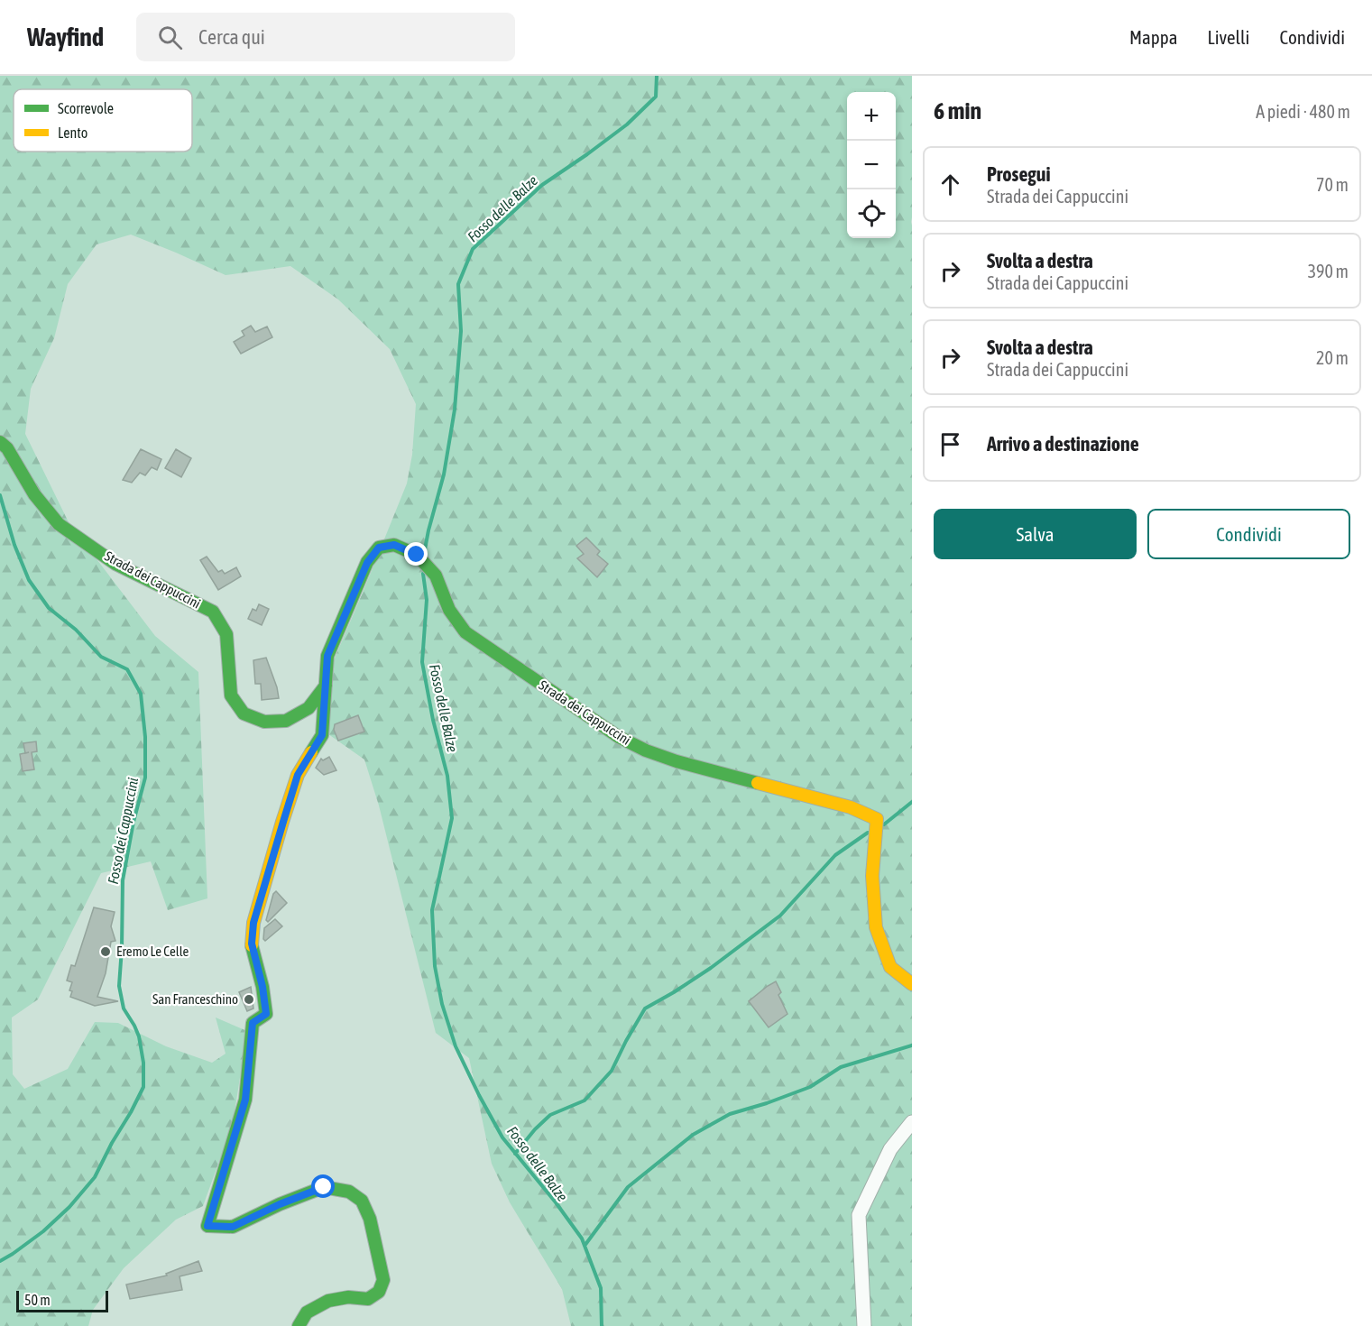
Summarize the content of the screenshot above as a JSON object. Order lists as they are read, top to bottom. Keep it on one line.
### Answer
{"streets":{"street":["Strada dei Cappuccini"]},"water":["Fosso delle Balze","Fosso dei Cappuccini"],"places":["Eremo Le Celle","San Franceschino"],"legend":["Scorrevole","Lento"],"scale_bar":"50 m","page":{"header":"Wayfind","search":"Cerca qui","nav":["Mappa","Livelli","Condividi"],"heading":["6 min","A piedi · 480 m"],"map_buttons":["+","−"],"list":[["Prosegui","Strada dei Cappuccini","70 m"],["Svolta a destra","Strada dei Cappuccini","390 m"],["Svolta a destra","Strada dei Cappuccini","20 m"],"Arrivo a destinazione"],"buttons":["Salva","Condividi"],"scale":"50 m"}}
